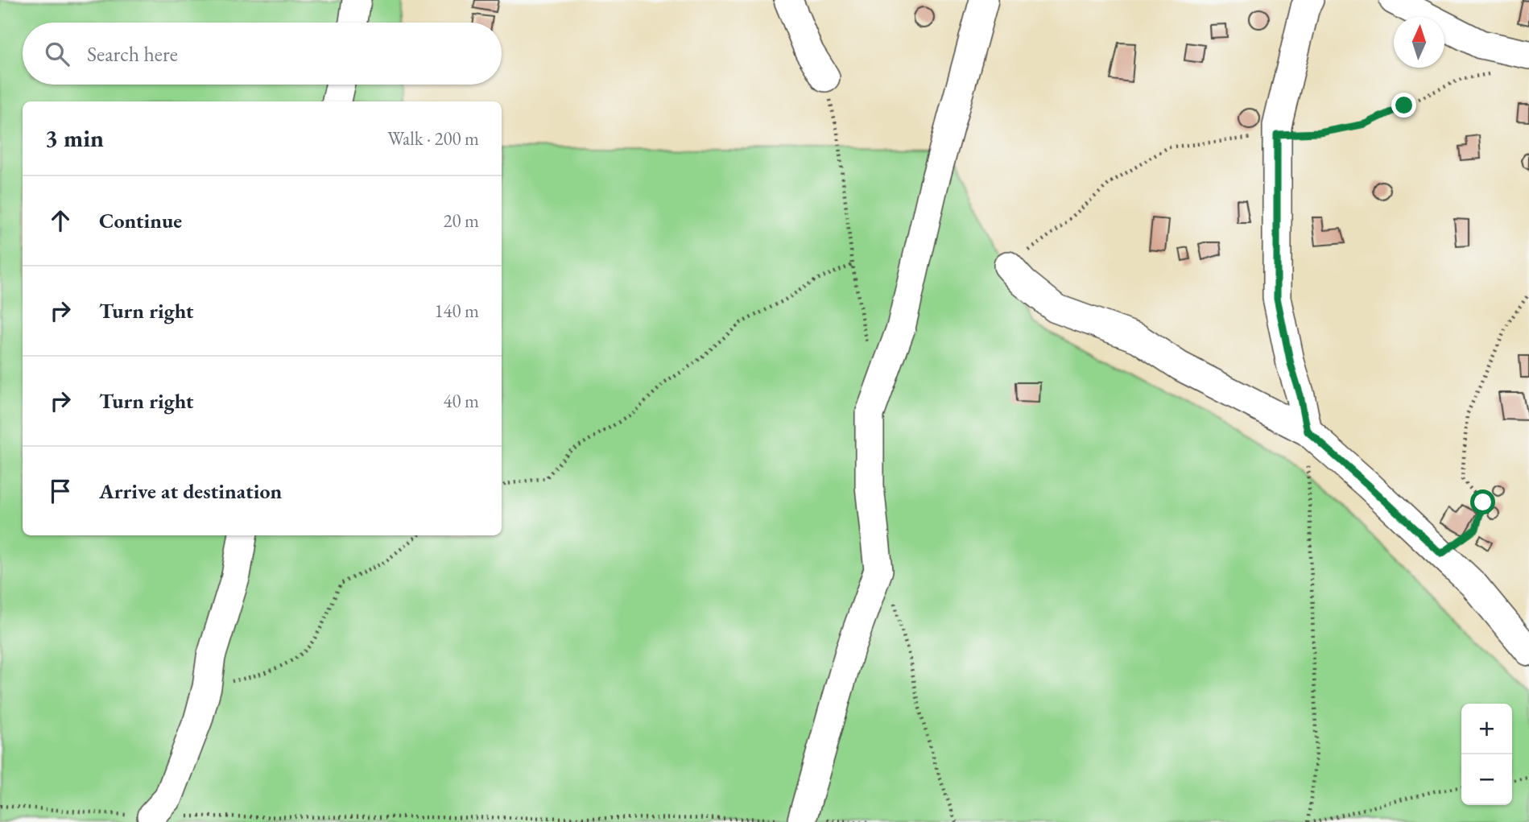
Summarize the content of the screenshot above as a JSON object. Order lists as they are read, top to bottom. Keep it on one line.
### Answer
{"north":"top","page":{"search":"Search here","heading":["3 min","Walk · 200 m"],"list":[["Continue","20 m"],["Turn right","140 m"],["Turn right","40 m"],"Arrive at destination"],"map_buttons":["+","−"]}}
